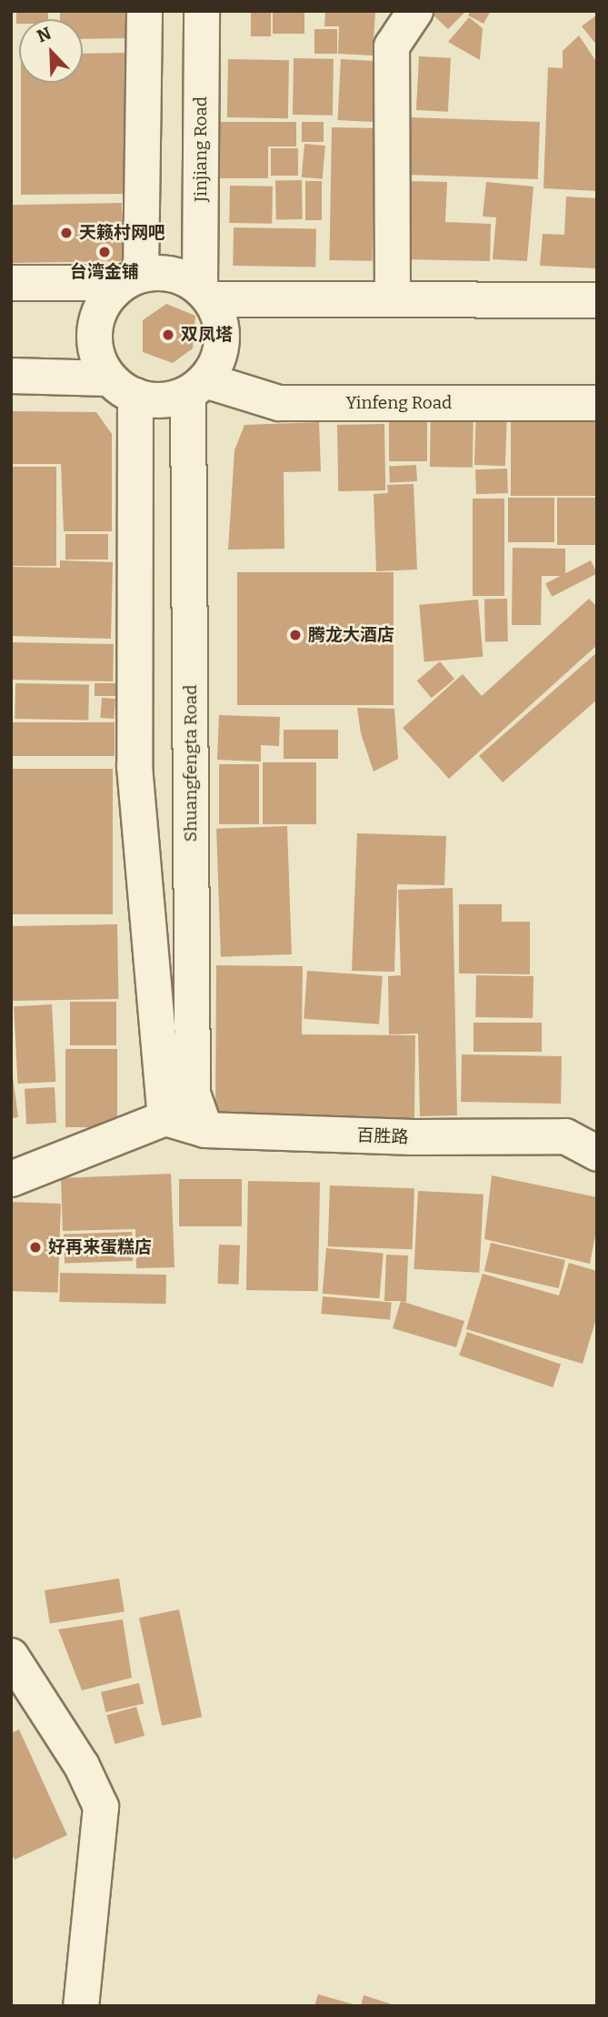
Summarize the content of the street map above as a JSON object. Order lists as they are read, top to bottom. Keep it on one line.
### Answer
{"streets":{"main road":["Jinjiang Road","Yinfeng Road","Shuangfengta Road","百胜路"]},"crossings":[["Jinjiang Road","Yinfeng Road"],["Jinjiang Road","Shuangfengta Road"],["Yinfeng Road","Shuangfengta Road"],["Shuangfengta Road","百胜路"]],"places":["天籁村网吧","台湾金铺","双凤塔","腾龙大酒店","好再来蛋糕店"],"north":"top left"}
